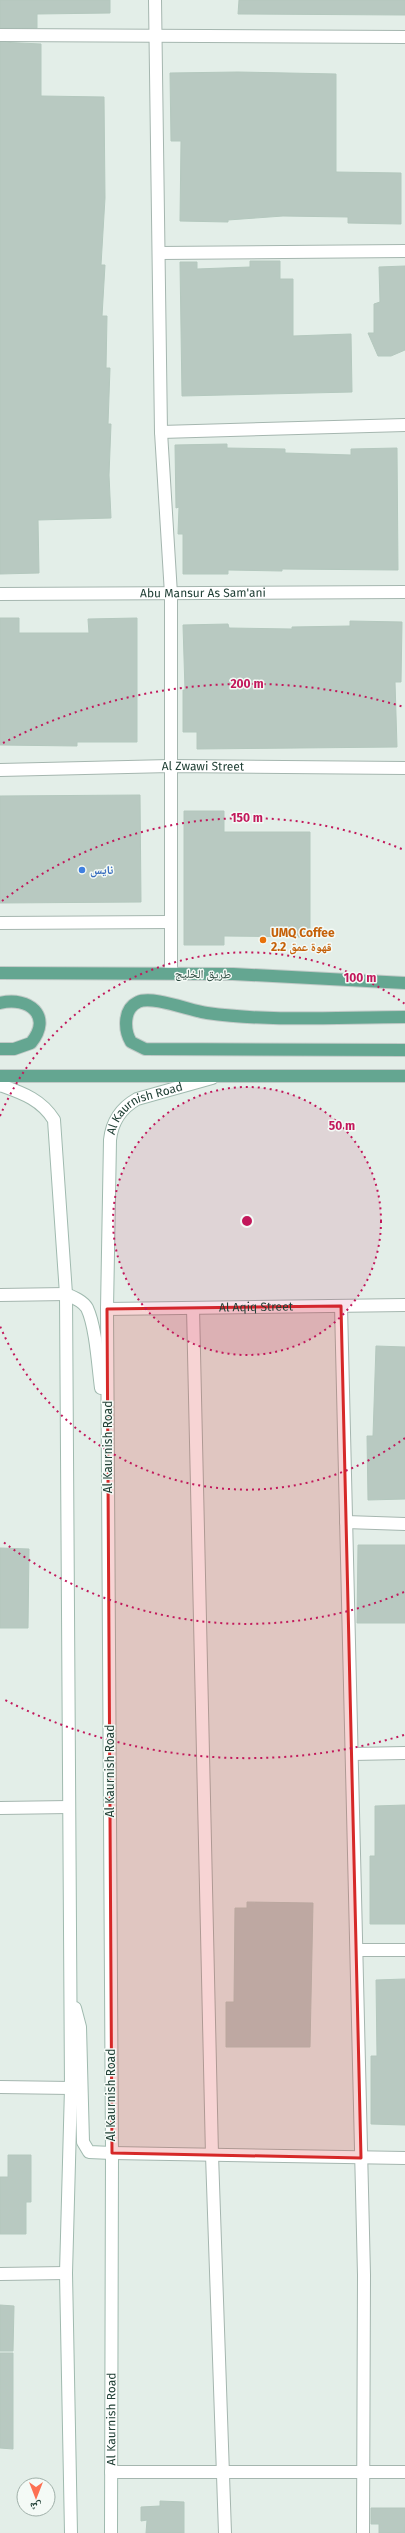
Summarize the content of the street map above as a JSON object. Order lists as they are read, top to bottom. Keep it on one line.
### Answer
{"streets":{"main road":["طريق الخليج"],"street":["Abu Mansur As Sam'ani","Al Zwawi Street","Al Kaurnish Road","Al Aqiq Street"]},"crossings":[["Al Kaurnish Road","Al Aqiq Street"]],"places":["نايس","UMQ Coffee 2.2 قهوة عمق"],"north":"bottom","rings":["200 m","150 m","100 m","50 m"]}
